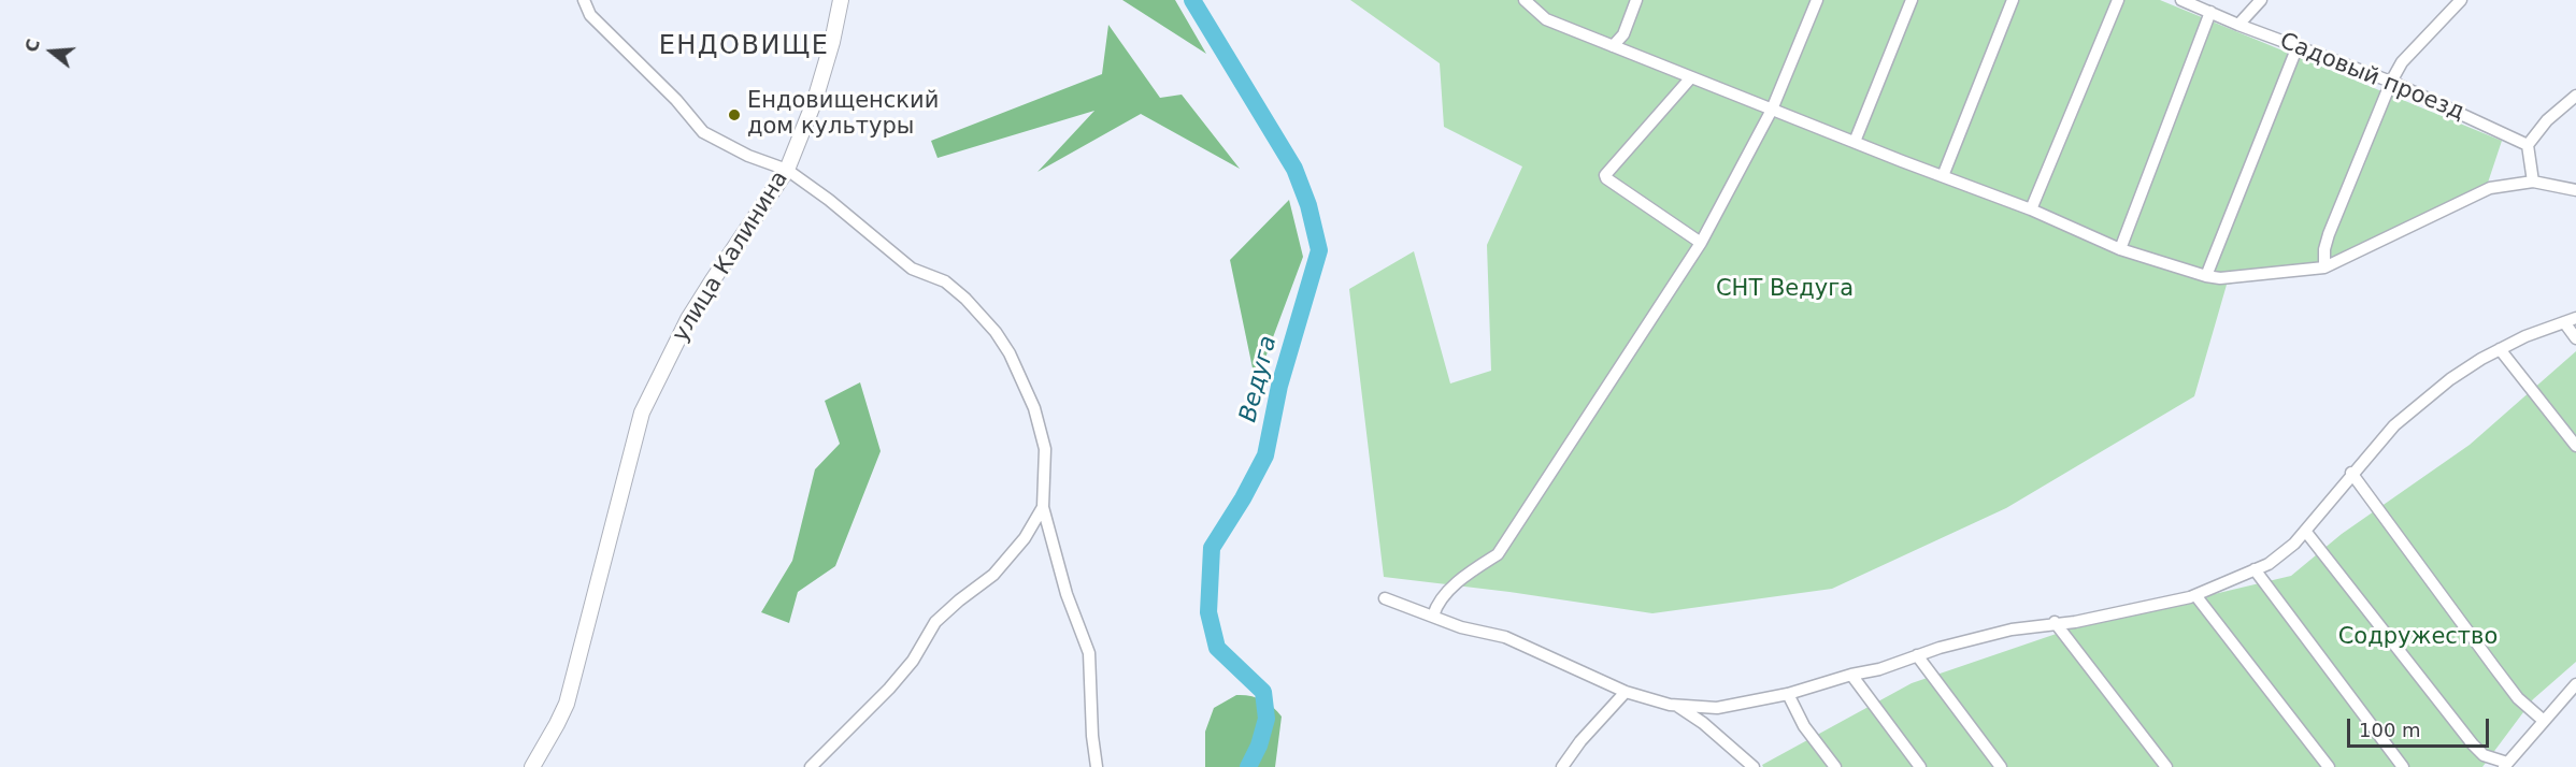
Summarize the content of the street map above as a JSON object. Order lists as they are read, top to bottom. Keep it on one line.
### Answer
{"streets":{"street":["Садовый проезд","улица Калинина"]},"districts":["ЕНДОВИЩЕ"],"water":["Ведуга"],"parks":["СНТ Ведуга","Содружество"],"places":["Ендовищенский дом культуры"],"scale_bar":"100 m","north":"left"}
